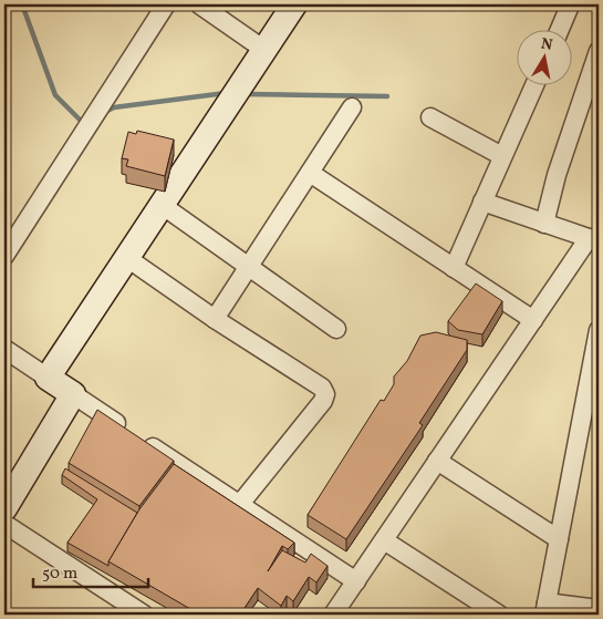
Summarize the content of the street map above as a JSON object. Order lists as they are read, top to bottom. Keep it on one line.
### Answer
{"scale_bar":"50 m","north":"top"}
